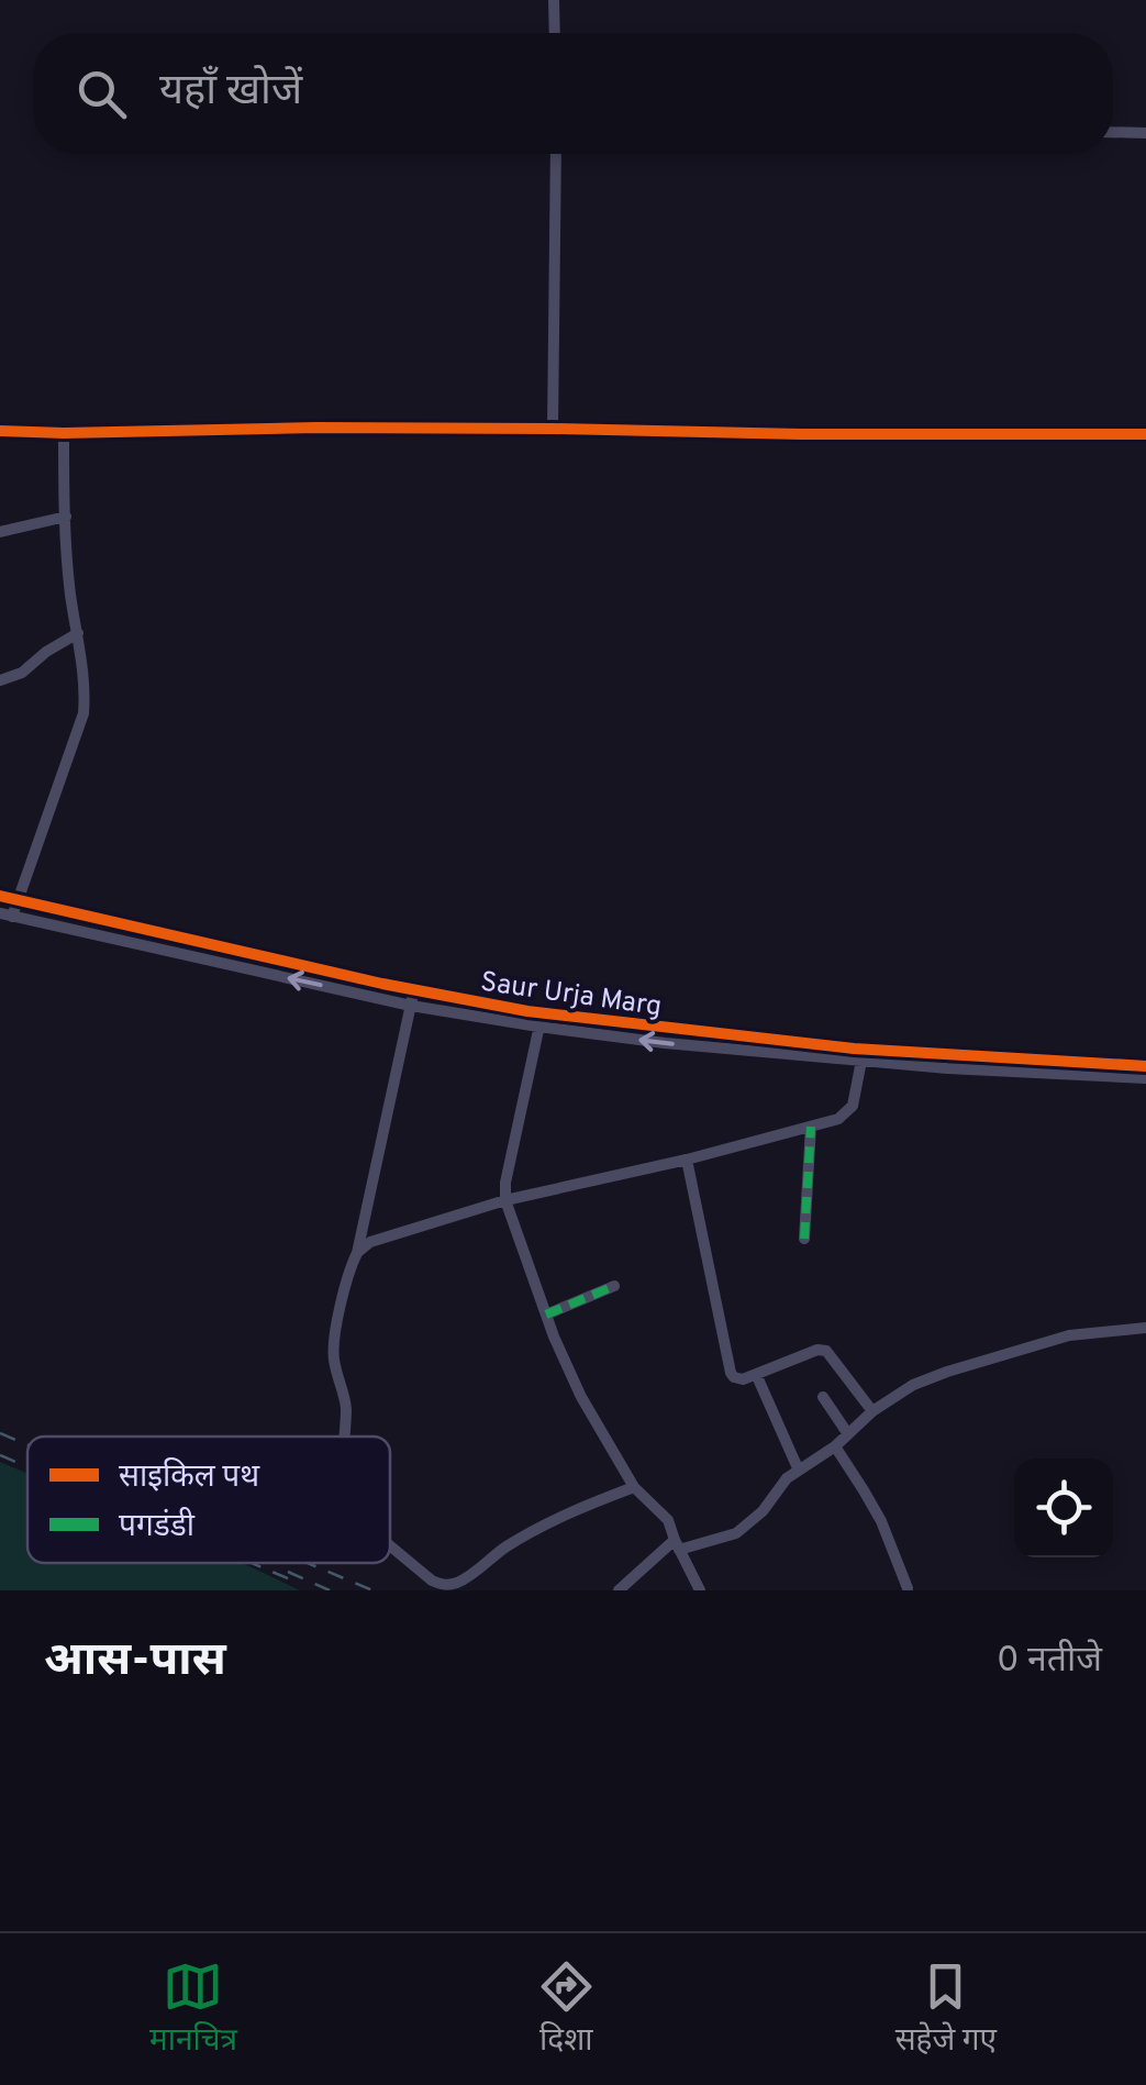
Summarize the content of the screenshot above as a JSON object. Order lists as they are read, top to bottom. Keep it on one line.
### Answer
{"streets":{"street":["Saur Urja Marg"]},"legend":["साइकिल पथ","पगडंडी"],"page":{"search":"यहाँ खोजें","heading":["आस-पास","0 नतीजे"],"nav":["मानचित्र","दिशा","सहेजे गए"]}}
